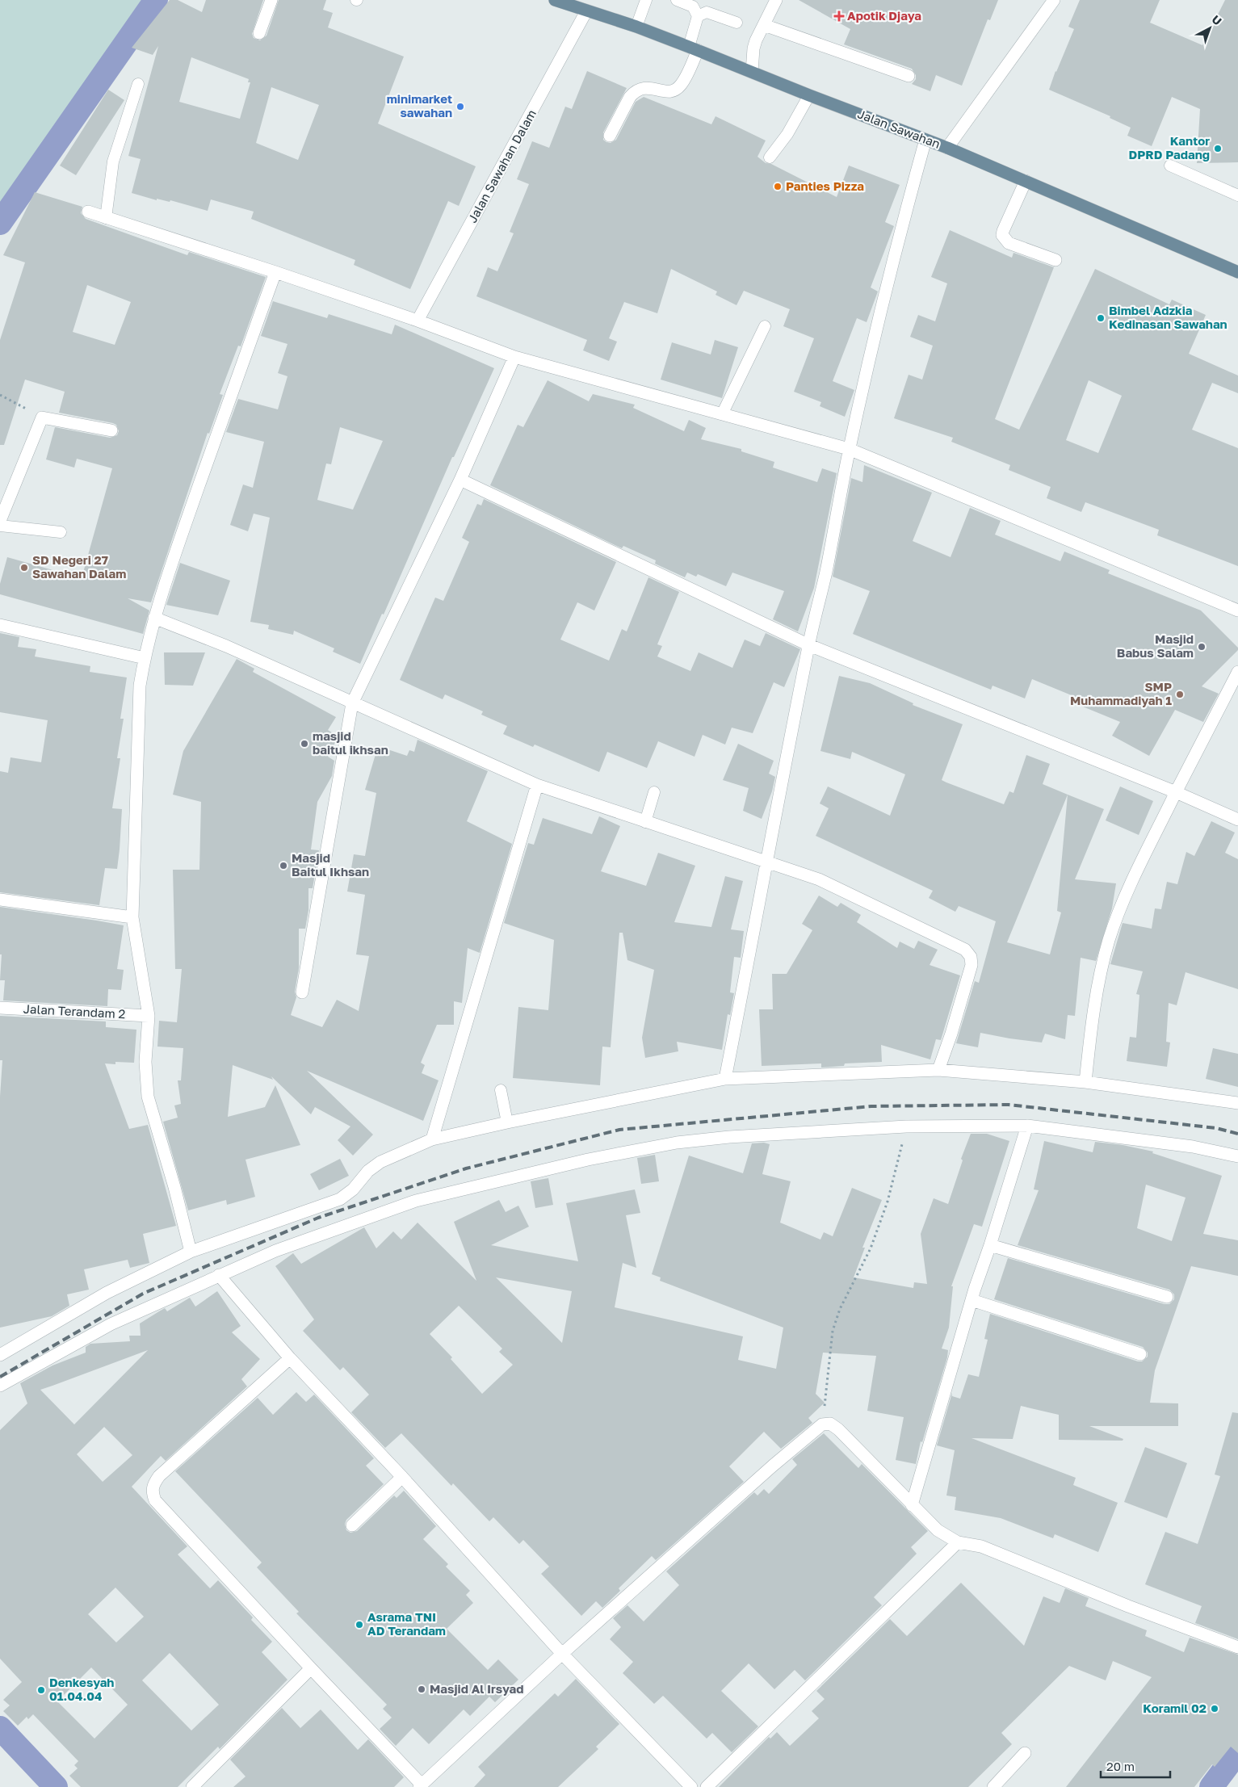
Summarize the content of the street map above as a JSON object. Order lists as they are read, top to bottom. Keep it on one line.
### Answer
{"streets":{"main road":["Jalan Sawahan"],"street":["Jalan Sawahan Dalam","Jalan Terandam 2"]},"crossings":[["Jalan Sawahan","Jalan Sawahan Dalam"]],"places":{"health":["Apotik Djaya"],"other":["minimarket sawahan","Kantor DPRD Padang","Panties Pizza","Bimbel Adzkia Kedinasan Sawahan","SD Negeri 27 Sawahan Dalam","Masjid Babus Salam","SMP Muhammadiyah 1","masjid baitul ikhsan","Masjid Baitul Ikhsan","Asrama TNI AD Terandam","Masjid Al Irsyad","Denkesyah 01.04.04","Koramil 02"]},"scale_bar":"20 m","north":"top right"}
